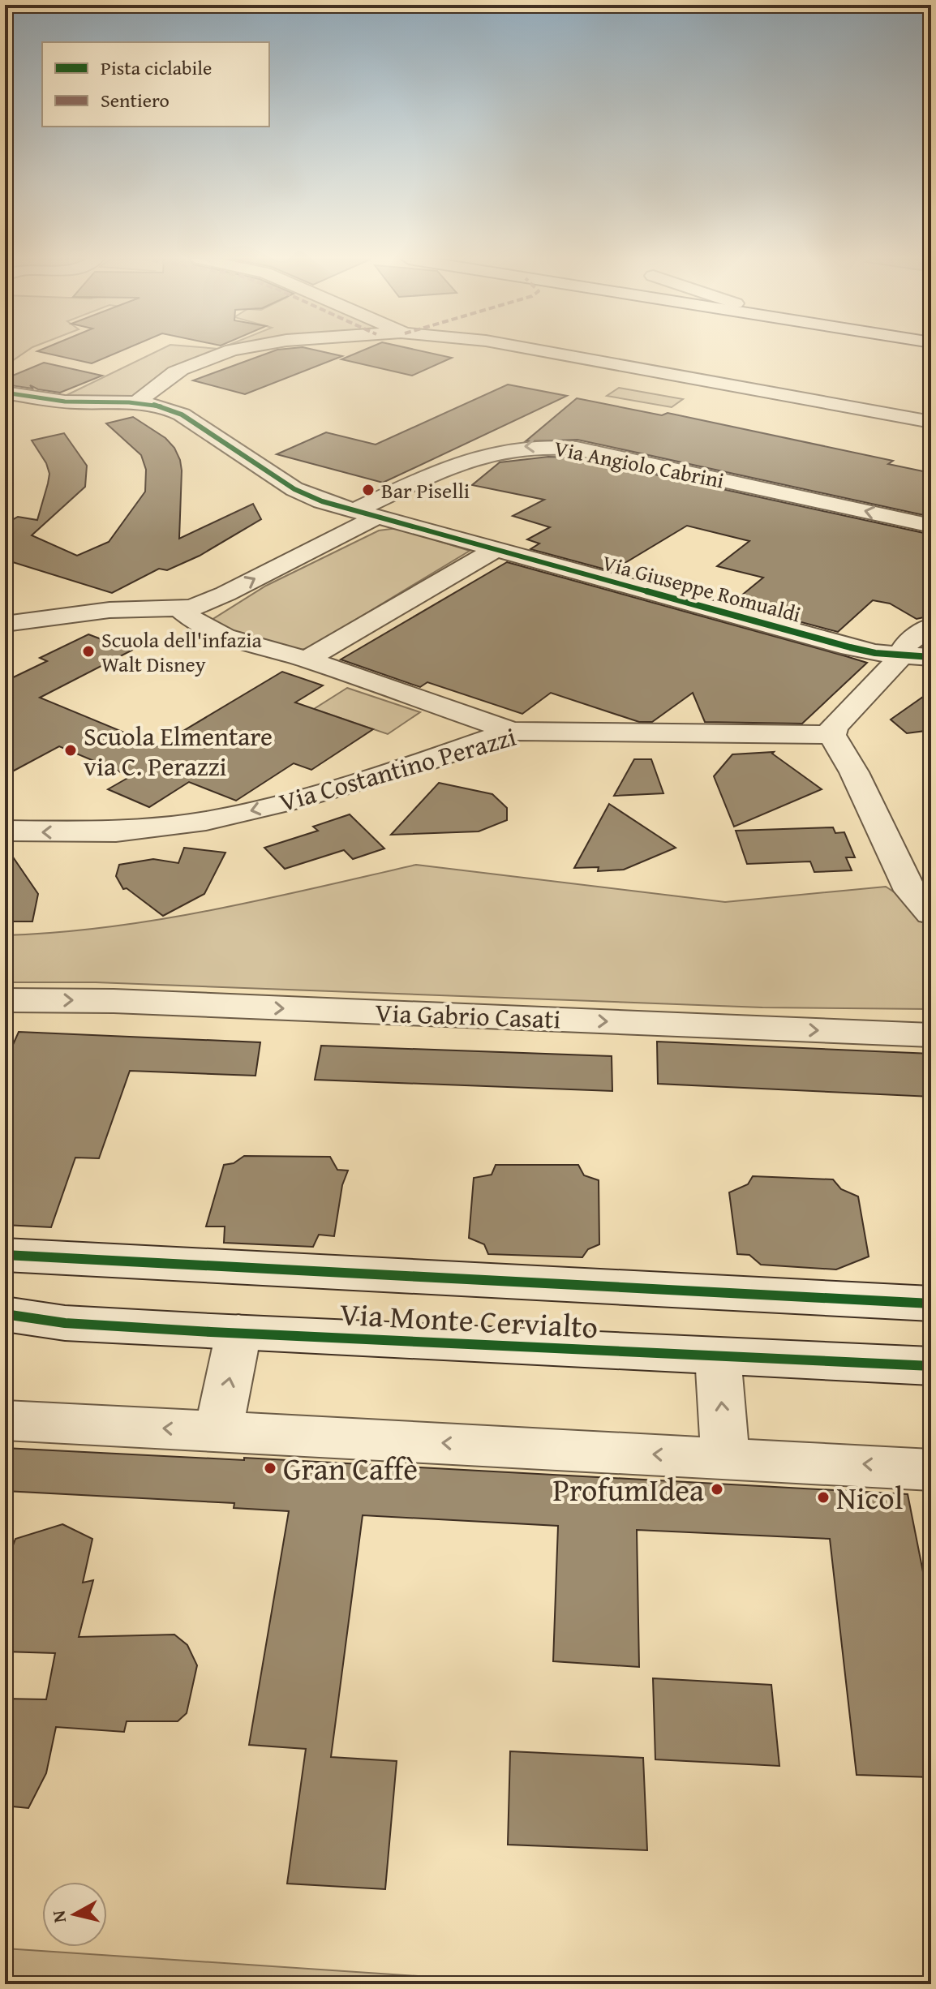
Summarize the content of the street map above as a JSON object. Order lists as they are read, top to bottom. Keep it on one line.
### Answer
{"streets":{"street":["Via Angiolo Cabrini","Via Giuseppe Romualdi","Via Costantino Perazzi","Via Gabrio Casati","Via Monte Cervialto"]},"crossings":[["Via Angiolo Cabrini","Via Giuseppe Romualdi"]],"one_way":["Via Gabrio Casati"],"places":["Bar Piselli","Scuola dell'infazia Walt Disney","Scuola Elmentare via C. Perazzi","Gran Caffè","ProfumIdea","Nicol"],"legend":["Pista ciclabile","Sentiero"],"north":"left"}
